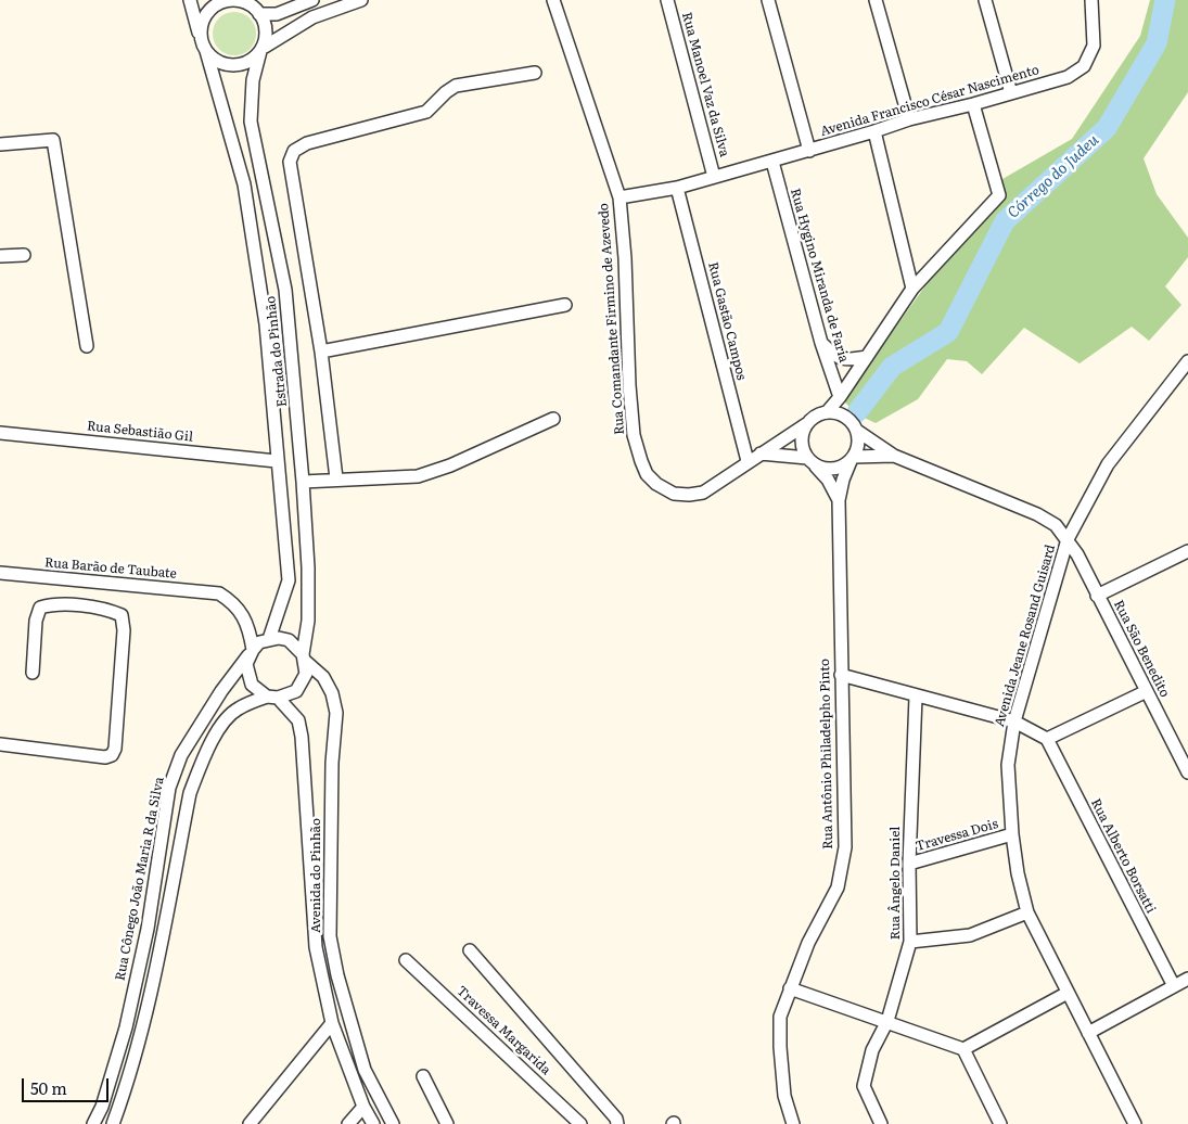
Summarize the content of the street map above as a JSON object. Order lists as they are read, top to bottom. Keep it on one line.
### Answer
{"streets":{"street":["Rua Manoel Vaz da Silva","Avenida Francisco César Nascimento","Rua Hygino Miranda de Faria","Rua Comandante Firmino de Azevedo","Rua Gastão Campos","Estrada do Pinhão","Rua Sebastião Gil","Rua Barão de Taubate","Avenida Jeane Rosand Guisard","Rua São Benedito","Rua Antônio Philadelpho Pinto","Travessa Dois","Rua Alberto Borsatti","Avenida do Pinhão","Rua Cônego João Maria R da Silva","Rua Ângelo Daniel","Travessa Margarida"]},"crossings":[["Rua Manoel Vaz da Silva","Avenida Francisco César Nascimento"],["Avenida Francisco César Nascimento","Rua Hygino Miranda de Faria"],["Avenida Francisco César Nascimento","Rua Comandante Firmino de Azevedo"],["Avenida Francisco César Nascimento","Rua Gastão Campos"],["Rua Comandante Firmino de Azevedo","Rua Gastão Campos"],["Estrada do Pinhão","Rua Sebastião Gil"],["Estrada do Pinhão","Rua Barão de Taubate"],["Estrada do Pinhão","Avenida do Pinhão"],["Estrada do Pinhão","Rua Cônego João Maria R da Silva"],["Rua Barão de Taubate","Avenida do Pinhão"],["Rua Barão de Taubate","Rua Cônego João Maria R da Silva"],["Avenida Jeane Rosand Guisard","Rua São Benedito"],["Avenida Jeane Rosand Guisard","Travessa Dois"],["Travessa Dois","Rua Ângelo Daniel"],["Avenida do Pinhão","Rua Cônego João Maria R da Silva"]],"water":["Córrego do Judeu"],"scale_bar":"50 m"}
